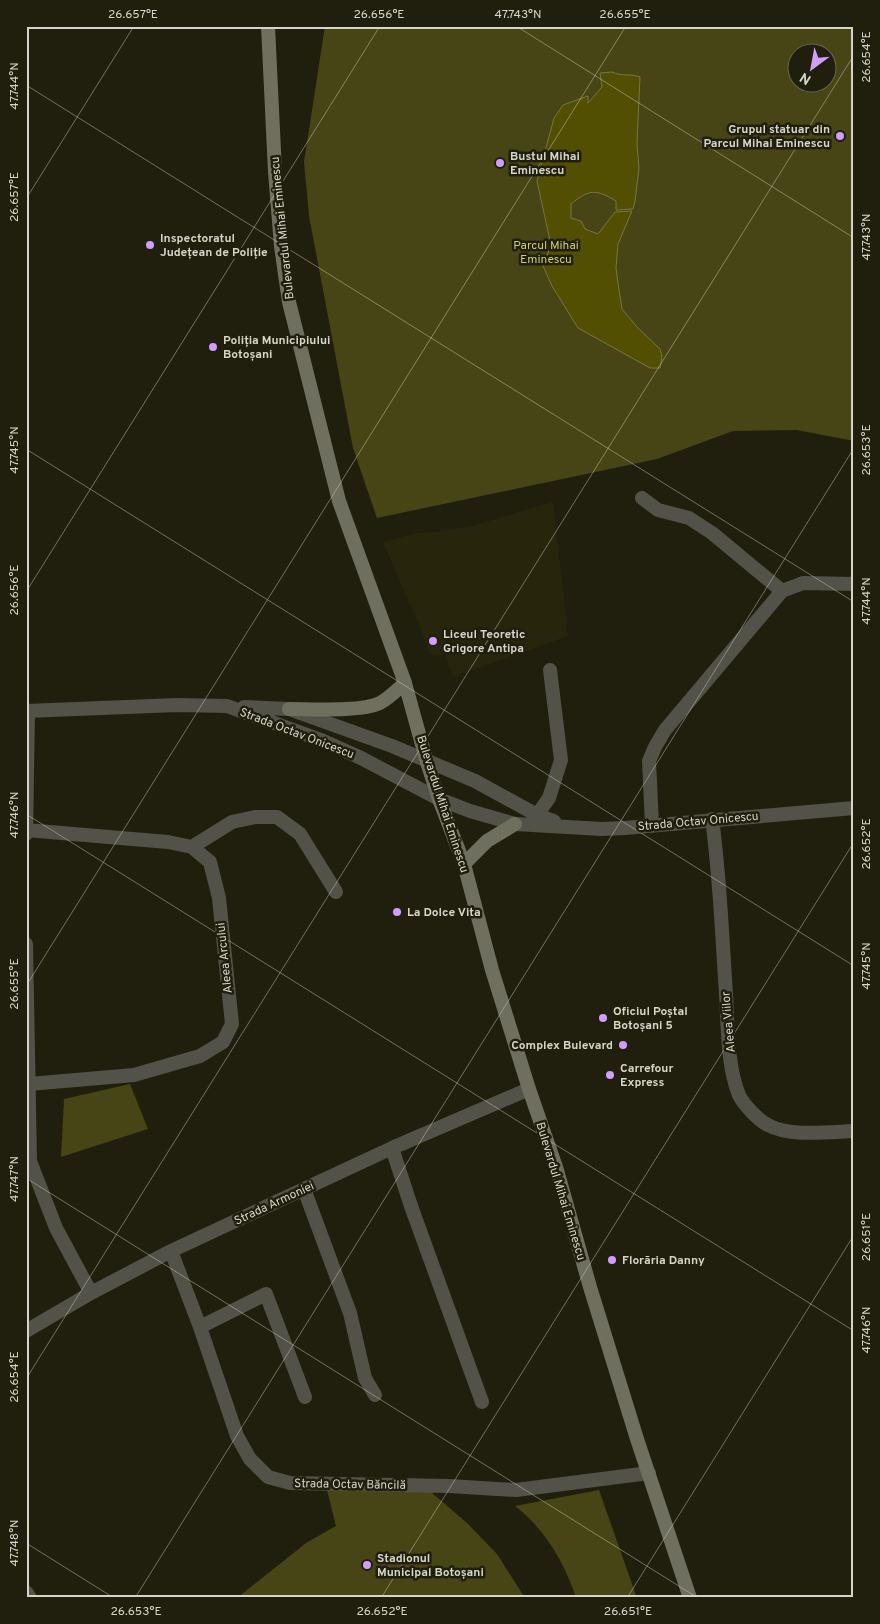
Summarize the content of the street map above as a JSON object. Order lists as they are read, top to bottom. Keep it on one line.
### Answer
{"streets":{"main road":["Bulevardul Mihai Eminescu"],"street":["Strada Octav Onicescu","Aleea Arcului","Aleea Viilor","Strada Armoniei","Strada Octav Băncilă"]},"crossings":[["Bulevardul Mihai Eminescu","Strada Octav Onicescu"],["Bulevardul Mihai Eminescu","Strada Armoniei"],["Bulevardul Mihai Eminescu","Strada Octav Băncilă"],["Strada Octav Onicescu","Aleea Viilor"],["Strada Armoniei","Strada Octav Băncilă"]],"parks":["Parcul Mihai Eminescu"],"places":["Grupul statuar din Parcul Mihai Eminescu","Bustul Mihai Eminescu","Inspectoratul Județean de Poliție","Poliția Municipiului Botoșani","Liceul Teoretic Grigore Antipa","La Dolce Vita","Oficiul Poștal Botoșani 5","Complex Bulevard","Carrefour Express","Florăria Danny","Stadionul Municipal Botoșani"],"north":"bottom left","coordinates":["26.657°E","26.656°E","47.743°N","26.655°E","26.654°E","47.744°N","47.745°N","26.653°E","47.746°N","26.652°E","47.747°N","26.651°E","47.748°N"]}
